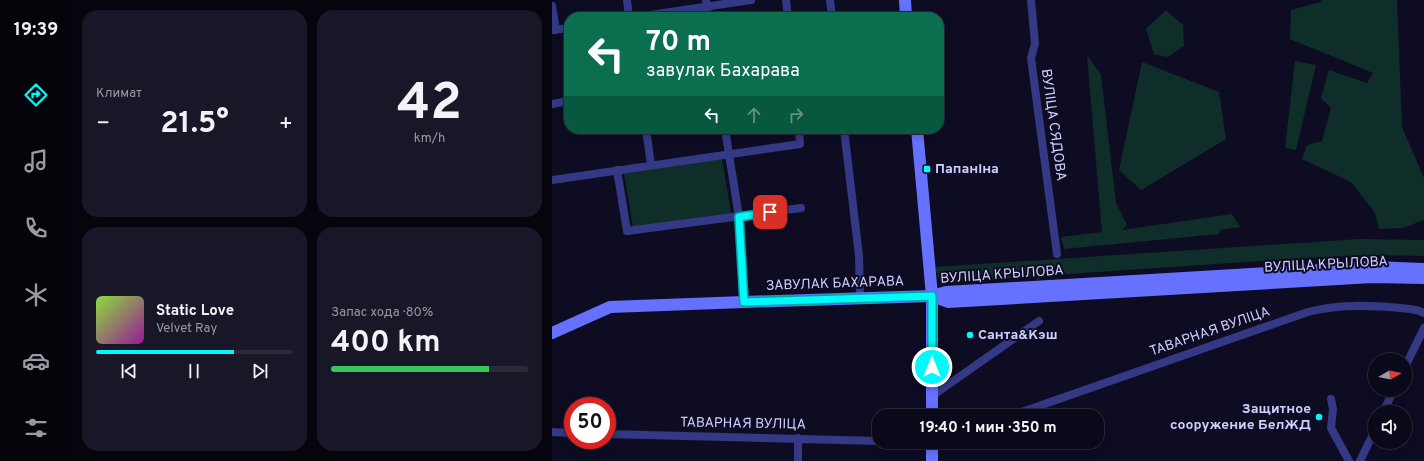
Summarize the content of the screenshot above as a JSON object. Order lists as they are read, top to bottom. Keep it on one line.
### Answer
{"streets":{"main road":["ВУЛІЦА КРЫЛОВА","ЗАВУЛАК БАХАРАВА"],"street":["ВУЛІЦА СЯДОВА","ТАВАРНАЯ ВУЛІЦА"]},"crossings":[["ВУЛІЦА КРЫЛОВА","ЗАВУЛАК БАХАРАВА"]],"places":{"transit":["Папаніна"],"other":["Санта&Кэш","Защитное сооружение БелЖД"]},"north":"right","page":{"tabs":"19:39","tile":["Климат",["42","km/h"],["Запас хода · 80%","400 km"]],"turn":["70 m","завулак Бахарава"],"heat":["−","21.5°","+"],"song":["Static Love","Velvet Ray"],"limit":"50","trip":"19:40 · 1 мин · 350 m"}}
